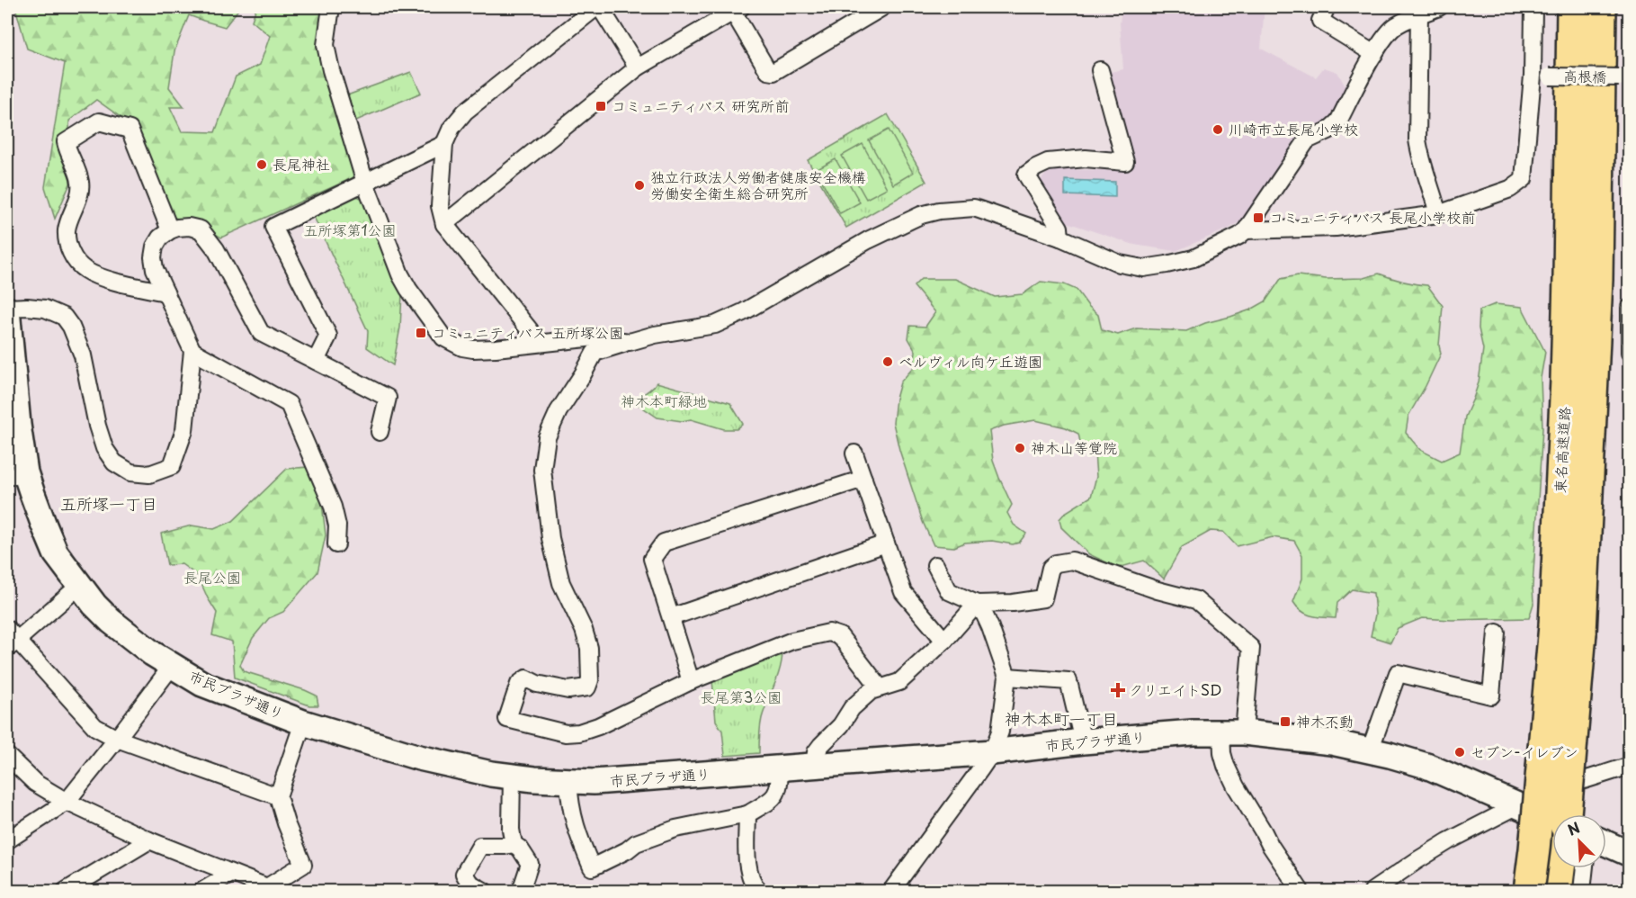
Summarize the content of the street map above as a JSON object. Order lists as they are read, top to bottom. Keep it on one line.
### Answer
{"streets":{"highway":["東名高速道路"],"street":["高根橋","市民プラザ通り"]},"districts":["五所塚一丁目","神木本町一丁目"],"parks":["五所塚第1公園","神木本町緑地","長尾公園","長尾第3公園"],"places":{"transit":["コミュニティバス 研究所前","コミュニティバス 長尾小学校前","コミュニティバス 五所塚公園","神木不動"],"other":["川崎市立長尾小学校","長尾神社","独立行政法人労働者健康安全機構 労働安全衛生総合研究所","ベルヴィル向ケ丘遊園","神木山等覚院","セブン-イレブン"],"health":["クリエイトSD"]},"north":"top left"}
